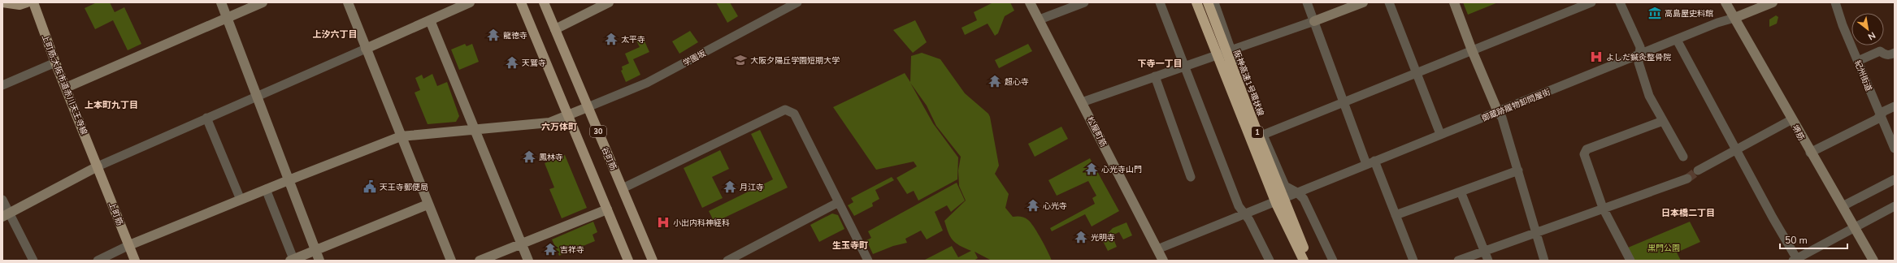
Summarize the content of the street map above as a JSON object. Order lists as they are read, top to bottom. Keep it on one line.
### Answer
{"streets":{"highway":["阪神高速1号環状線","1"],"main road":["上町筋;大阪市道赤川天王寺線","30","谷町筋","上町筋"],"street":["学園坂","紀州街道","御蔵跡履物卸問屋街","松屋町筋","堺筋"]},"crossings":[["学園坂","谷町筋"],["上町筋;大阪市道赤川天王寺線","上町筋"],["御蔵跡履物卸問屋街","松屋町筋"],["御蔵跡履物卸問屋街","堺筋"]],"districts":["上汐六丁目","下寺一丁目","上本町九丁目","六万体町","日本橋二丁目","生玉寺町"],"parks":["黒門公園"],"places":{"museum":["高島屋史料館"],"temple":["龍徳寺","太平寺","天鷲寺","超心寺","鳳林寺","心光寺山門","月江寺","心光寺","光明寺","吉祥寺"],"hospital":["よしだ鍼灸整骨院","小出内科神経科"],"school or university":["大阪夕陽丘学園短期大学"],"public building":["天王寺郵便局"]},"scale_bar":"50 m","north":"bottom right"}
